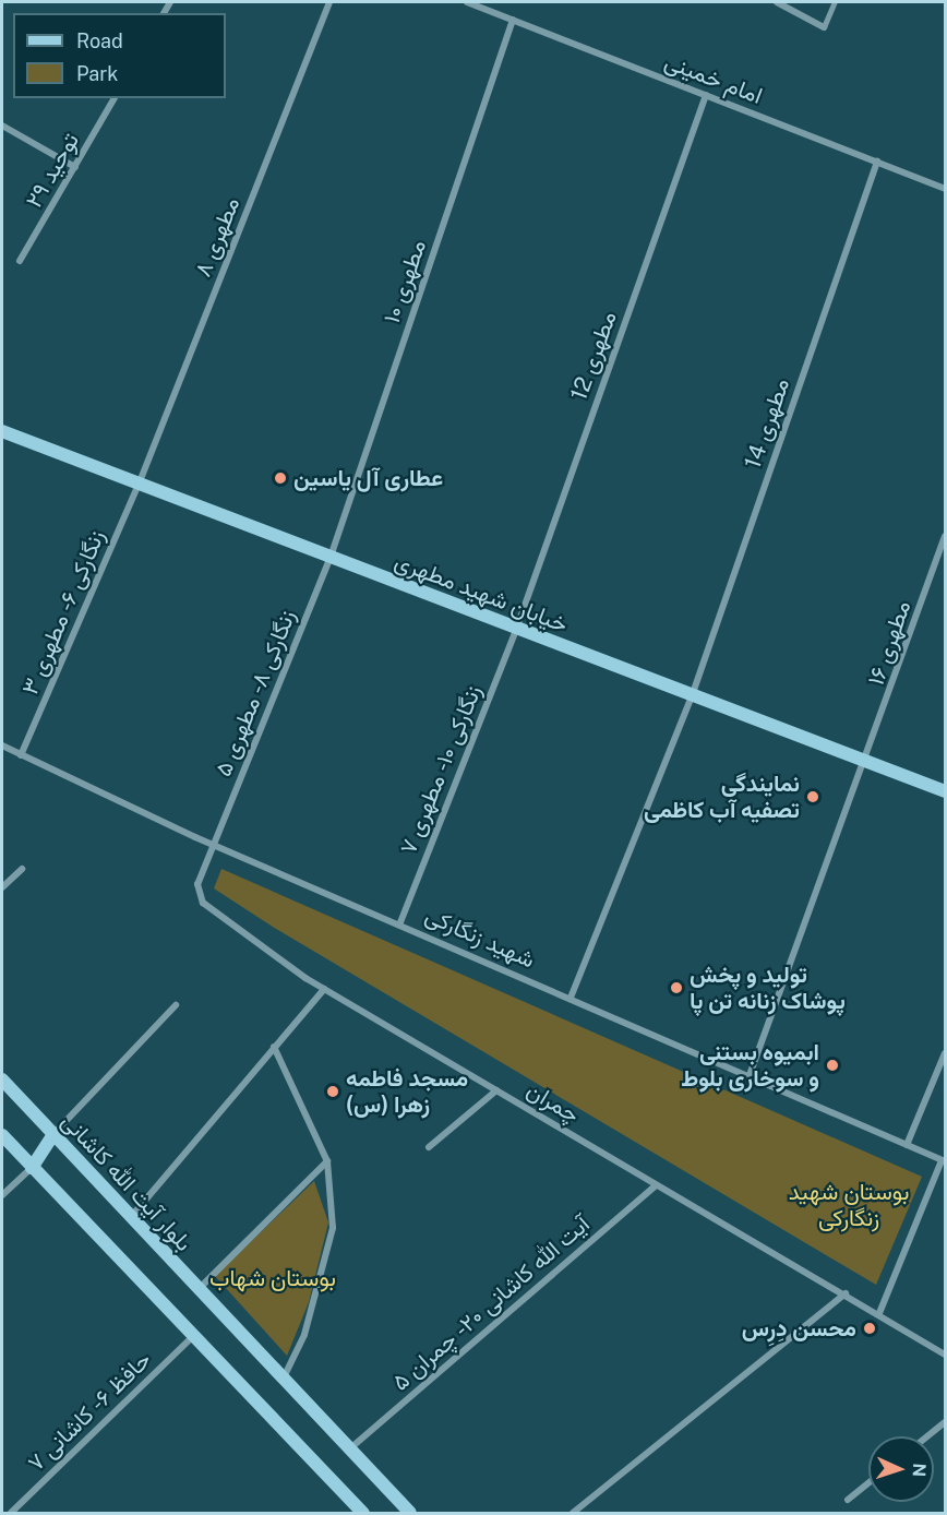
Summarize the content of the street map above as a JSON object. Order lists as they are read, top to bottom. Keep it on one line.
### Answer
{"streets":{"main road":["خیابان شهید مطهری","بلوار آیت الله کاشانی"],"street":["امام خمینی","توحید ۲۹","مطهری ۸","مطهری ۱۰","مطهری 12","مطهری 14","زنگارکی ۶ - مطهری ۳","مطهری ۱۶","زنگارکی ۸ - مطهری ۵","زنگارکی ۱۰ - مطهری ۷","شهید زنگارکی","چمران","آیت الله کاشانی ۲۰ - چمران ۵","حافظ ۶ - کاشانی ۷"]},"crossings":[["امام خمینی","مطهری ۱۰"],["امام خمینی","مطهری 12"],["امام خمینی","مطهری 14"],["مطهری ۸","خیابان شهید مطهری"],["مطهری ۸","زنگارکی ۶ - مطهری ۳"],["مطهری ۱۰","خیابان شهید مطهری"],["مطهری ۱۰","زنگارکی ۸ - مطهری ۵"],["مطهری 12","خیابان شهید مطهری"],["مطهری 12","زنگارکی ۱۰ - مطهری ۷"],["مطهری 14","خیابان شهید مطهری"],["مطهری 14","شهید زنگارکی"],["خیابان شهید مطهری","زنگارکی ۶ - مطهری ۳"],["خیابان شهید مطهری","مطهری ۱۶"],["خیابان شهید مطهری","زنگارکی ۸ - مطهری ۵"],["خیابان شهید مطهری","زنگارکی ۱۰ - مطهری ۷"],["زنگارکی ۶ - مطهری ۳","شهید زنگارکی"],["مطهری ۱۶","شهید زنگارکی"],["زنگارکی ۸ - مطهری ۵","شهید زنگارکی"],["زنگارکی ۸ - مطهری ۵","چمران"],["زنگارکی ۱۰ - مطهری ۷","شهید زنگارکی"],["شهید زنگارکی","چمران"],["چمران","آیت الله کاشانی ۲۰ - چمران ۵"],["بلوار آیت الله کاشانی","آیت الله کاشانی ۲۰ - چمران ۵"]],"parks":["بوستان شهید زنگارکی","بوستان شهاب"],"places":["عطاری آل یاسین","نمایندگی تصفیه آب کاظمی","تولید و پخش پوشاک زنانه تن پا","ابمیوه بستنی و ‌سوخاری بلوط","مسجد فاطمه زهرا (س)","محسن دِرِس"],"legend":["Road","Park"],"north":"right"}
